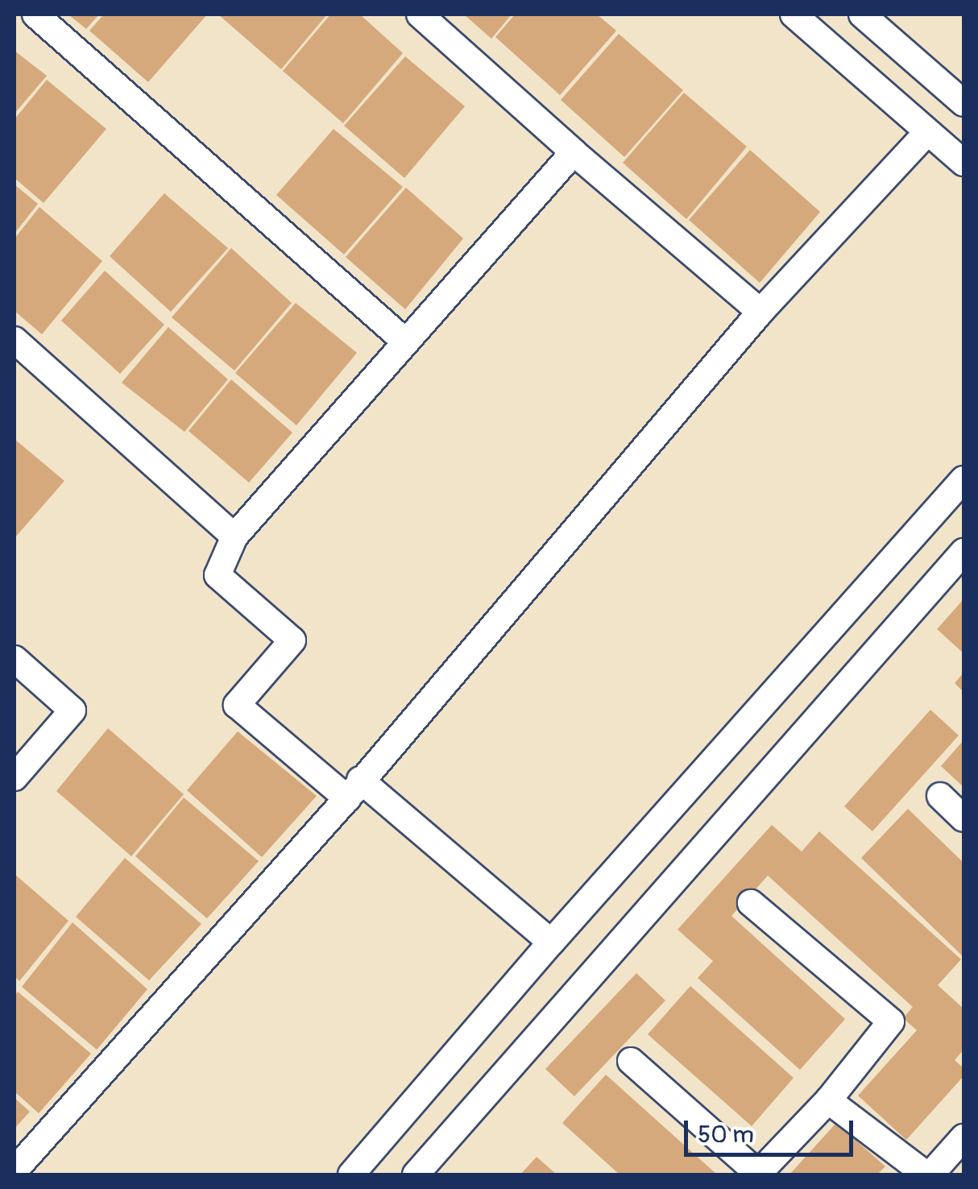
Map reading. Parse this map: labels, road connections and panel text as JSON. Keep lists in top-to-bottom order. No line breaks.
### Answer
{"scale_bar":"50 m"}
